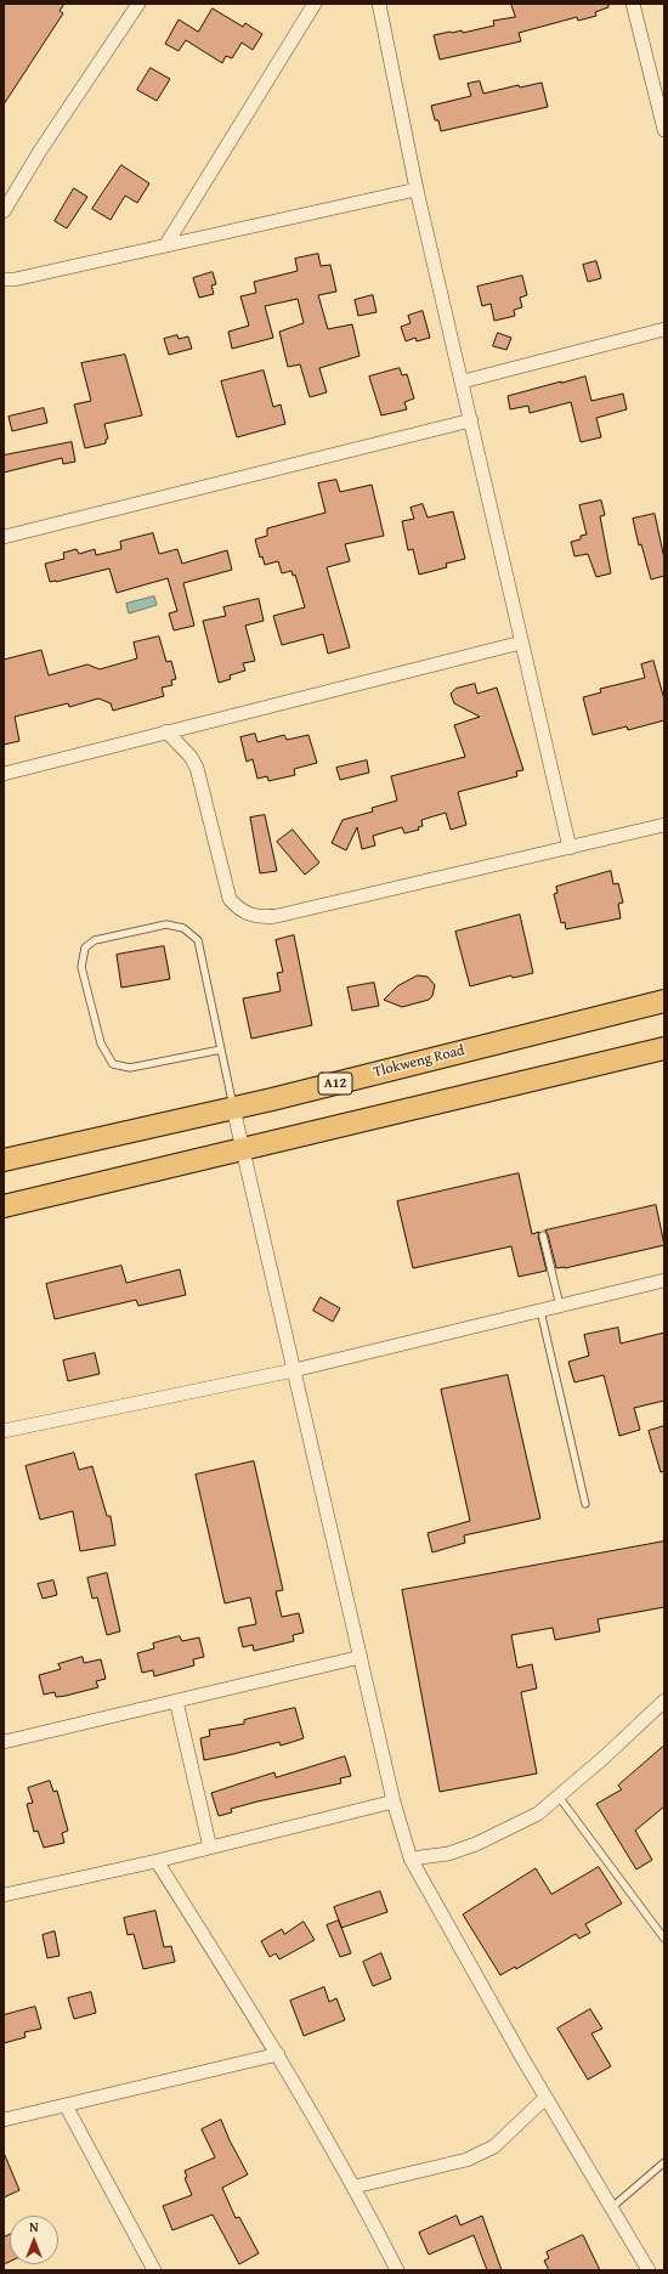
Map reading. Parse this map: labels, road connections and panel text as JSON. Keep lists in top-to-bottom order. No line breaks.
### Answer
{"streets":{"main road":["Tlokweng Road","A12"]},"north":"top"}
